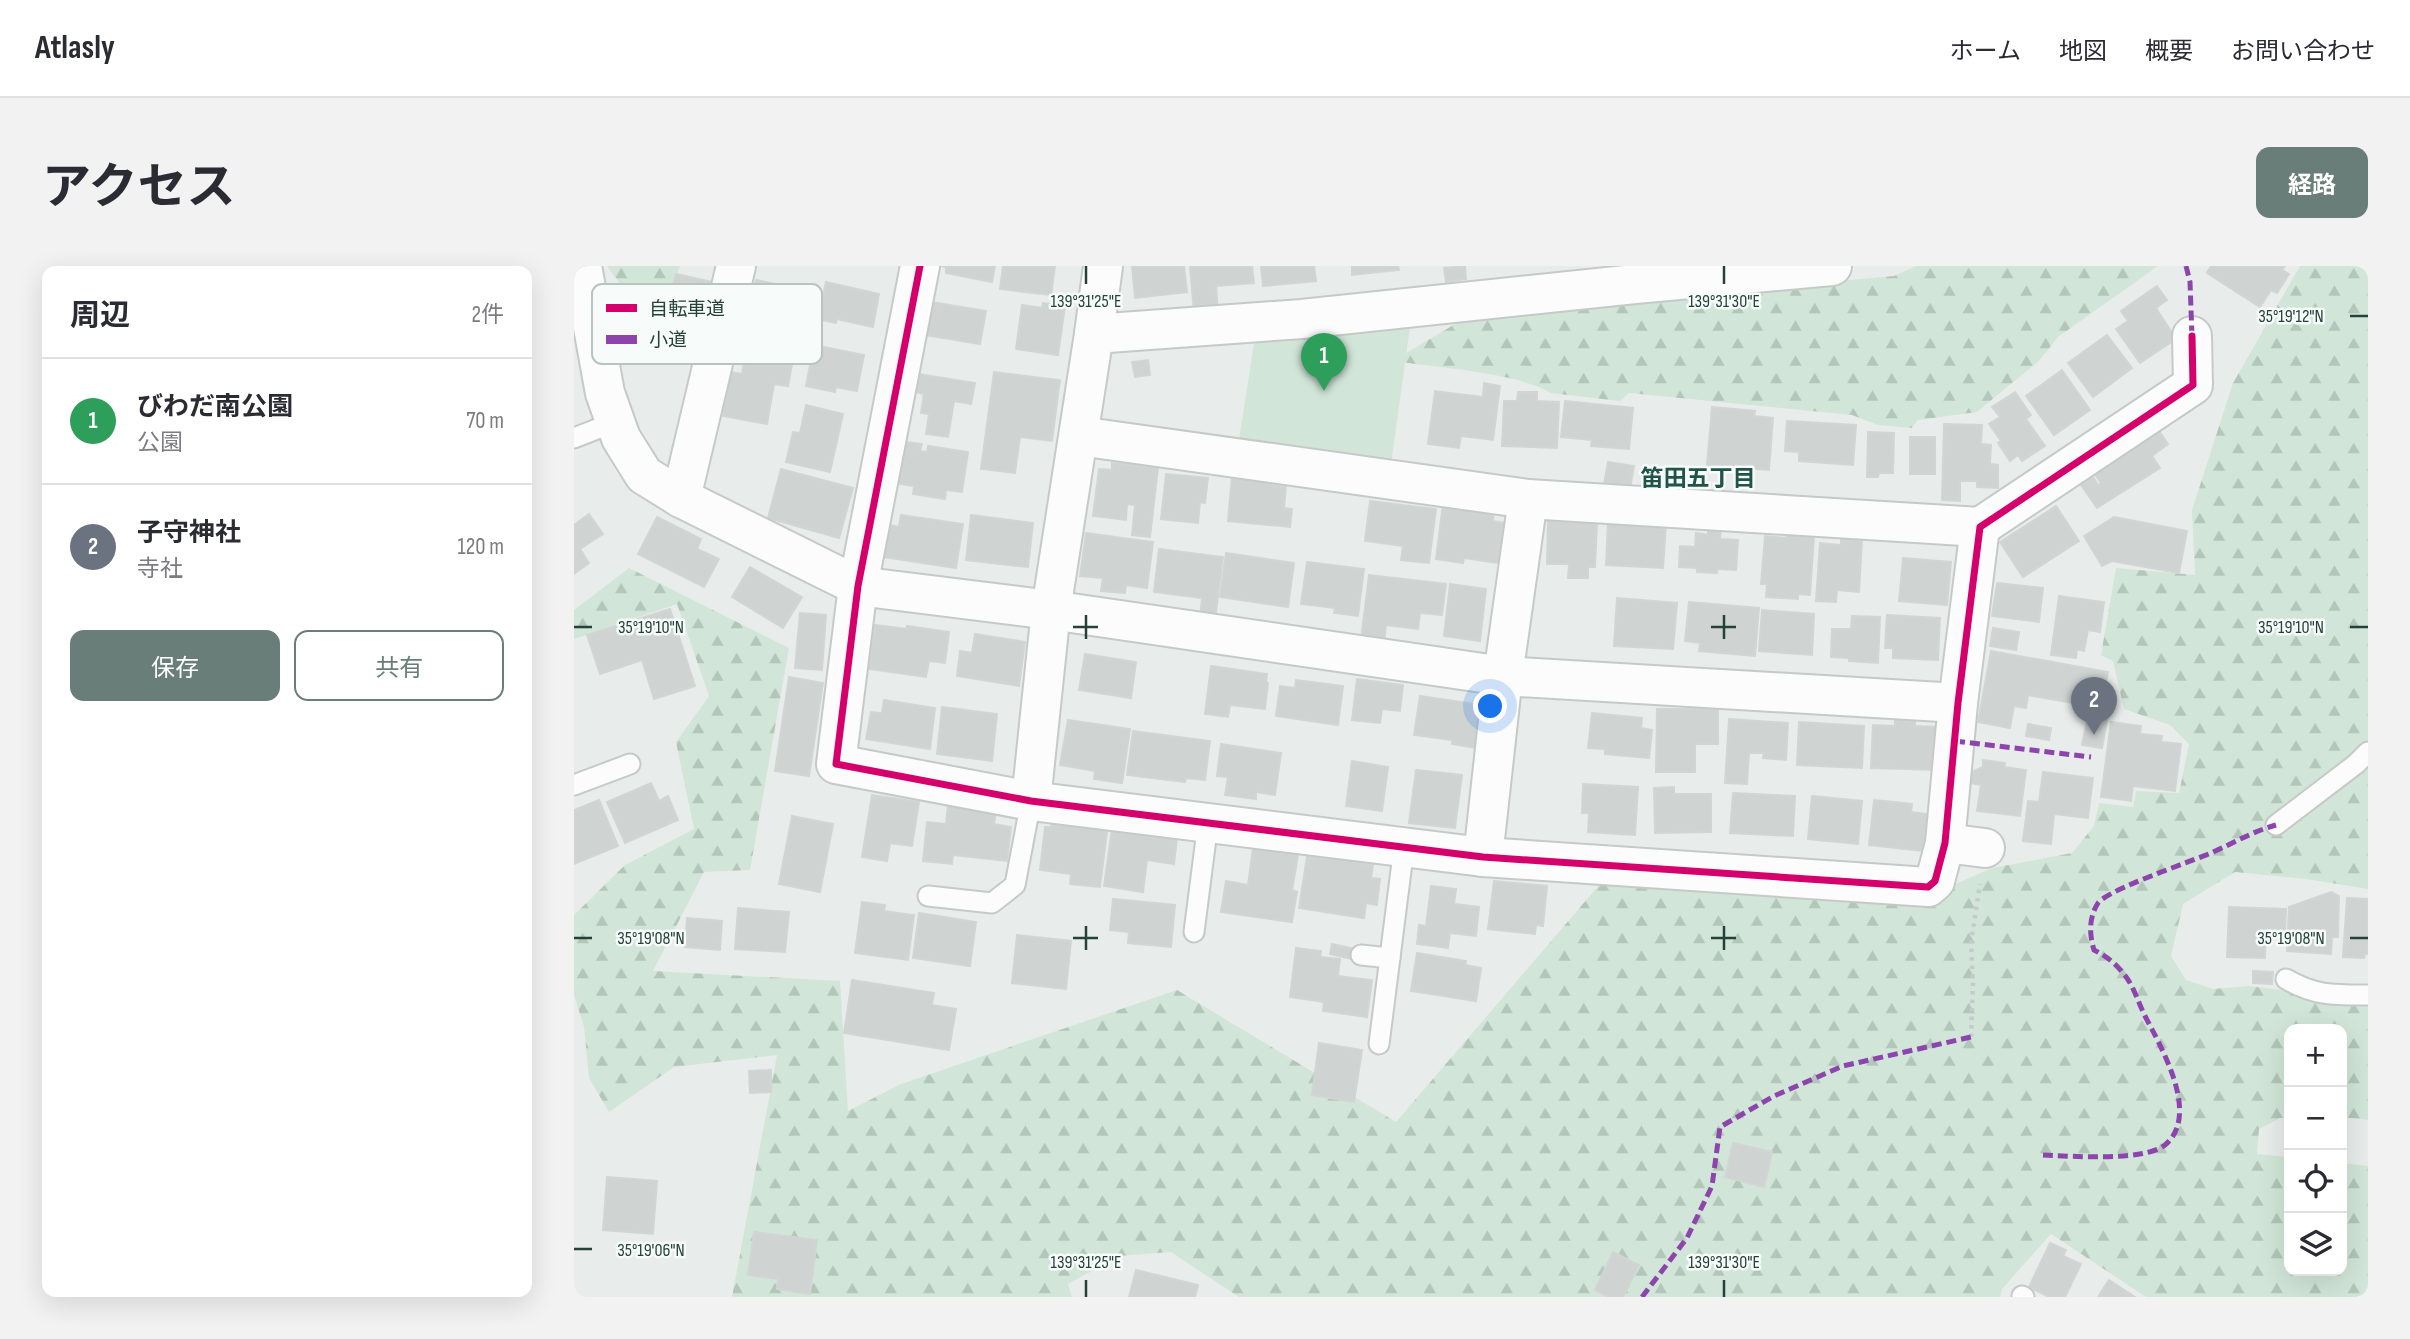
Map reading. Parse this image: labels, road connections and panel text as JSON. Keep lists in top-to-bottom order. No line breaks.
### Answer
{"districts":["笛田五丁目"],"legend":["自転車道","小道"],"page":{"header":"Atlasly","nav":["ホーム","地図","概要","お問い合わせ"],"title":"アクセス","buttons":["経路",["保存","共有"]],"heading":["周辺","2件"],"pins":["1","2"],"list":[{"mark":"1","name":"びわだ南公園","note":"公園","value":"70 m"},{"mark":"2","name":"子守神社","note":"寺社","value":"120 m"}],"map_buttons":["+","−"]},"coordinates":["139°31'25\"E","139°31'30\"E","35°19'12\"N","35°19'10\"N","35°19'08\"N","35°19'06\"N"]}
